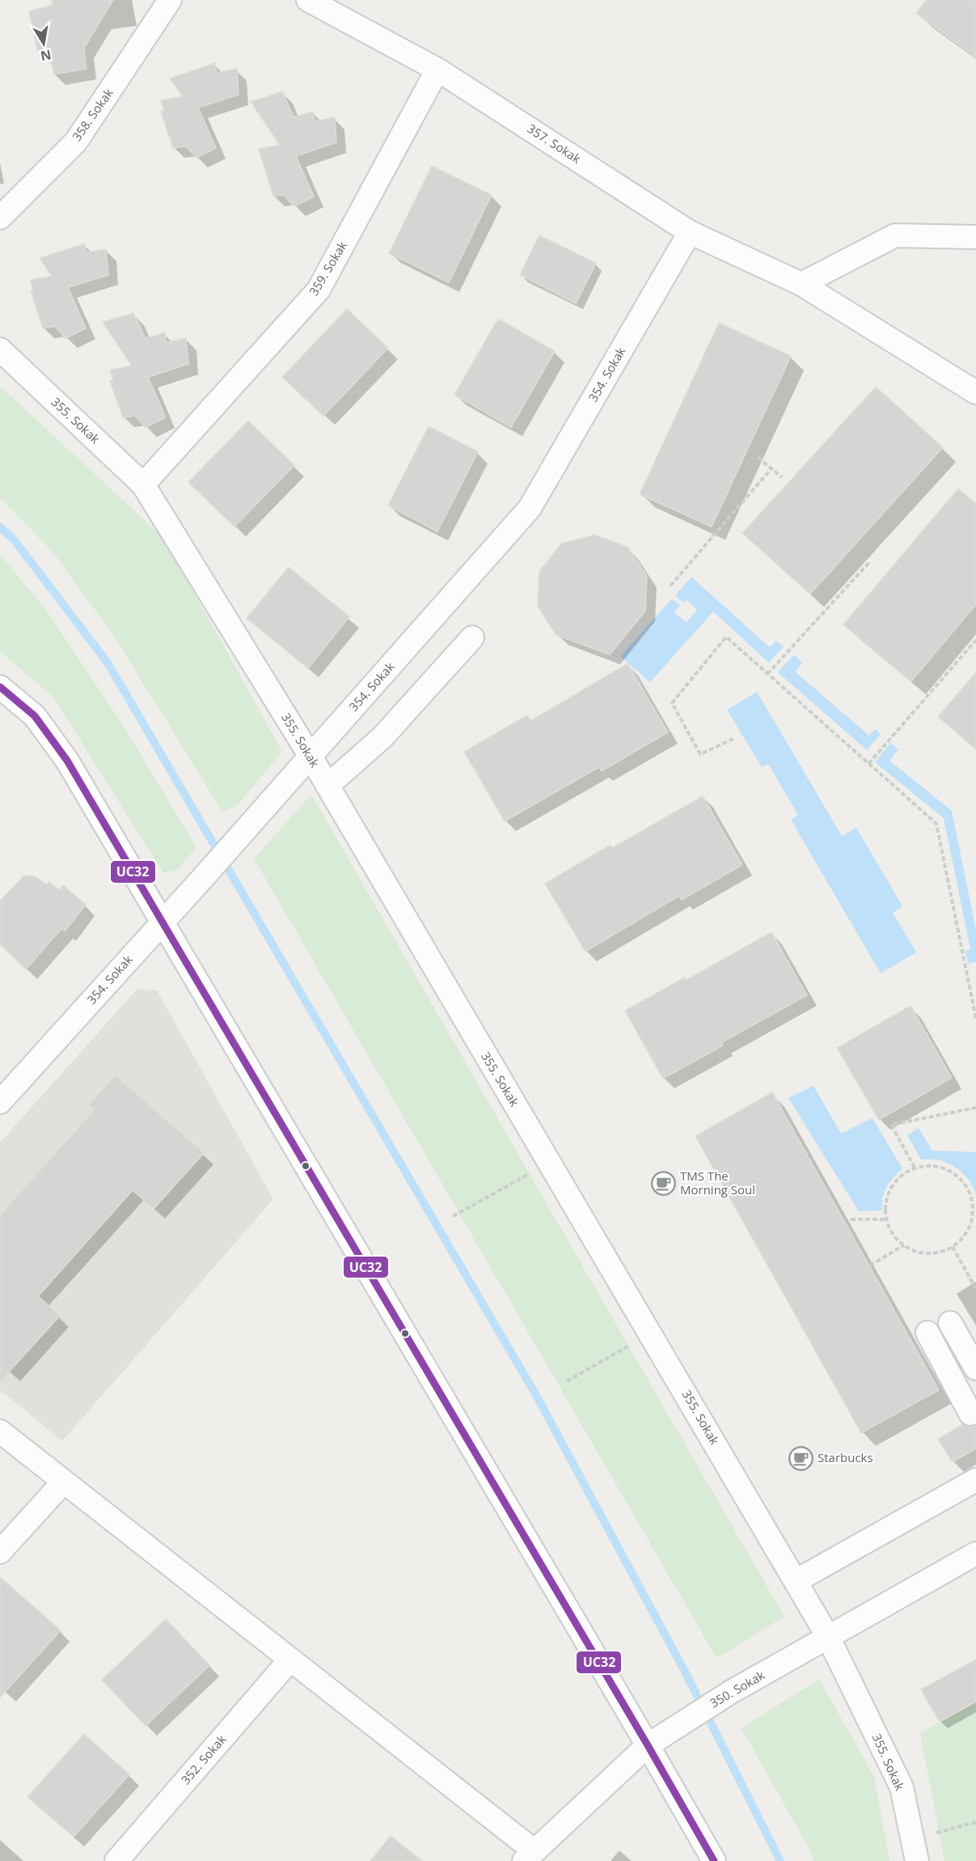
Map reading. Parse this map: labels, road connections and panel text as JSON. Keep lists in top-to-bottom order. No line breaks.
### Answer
{"streets":{"street":["358. Sokak","357. Sokak","359. Sokak","354. Sokak","355. Sokak","350. Sokak","352. Sokak"]},"crossings":[["357. Sokak","359. Sokak"],["357. Sokak","354. Sokak"],["359. Sokak","355. Sokak"],["354. Sokak","355. Sokak"],["355. Sokak","350. Sokak"]],"places":{"cafe":["TMS The Morning Soul","Starbucks"]},"lines":["transit line UC32"],"north":"bottom"}
